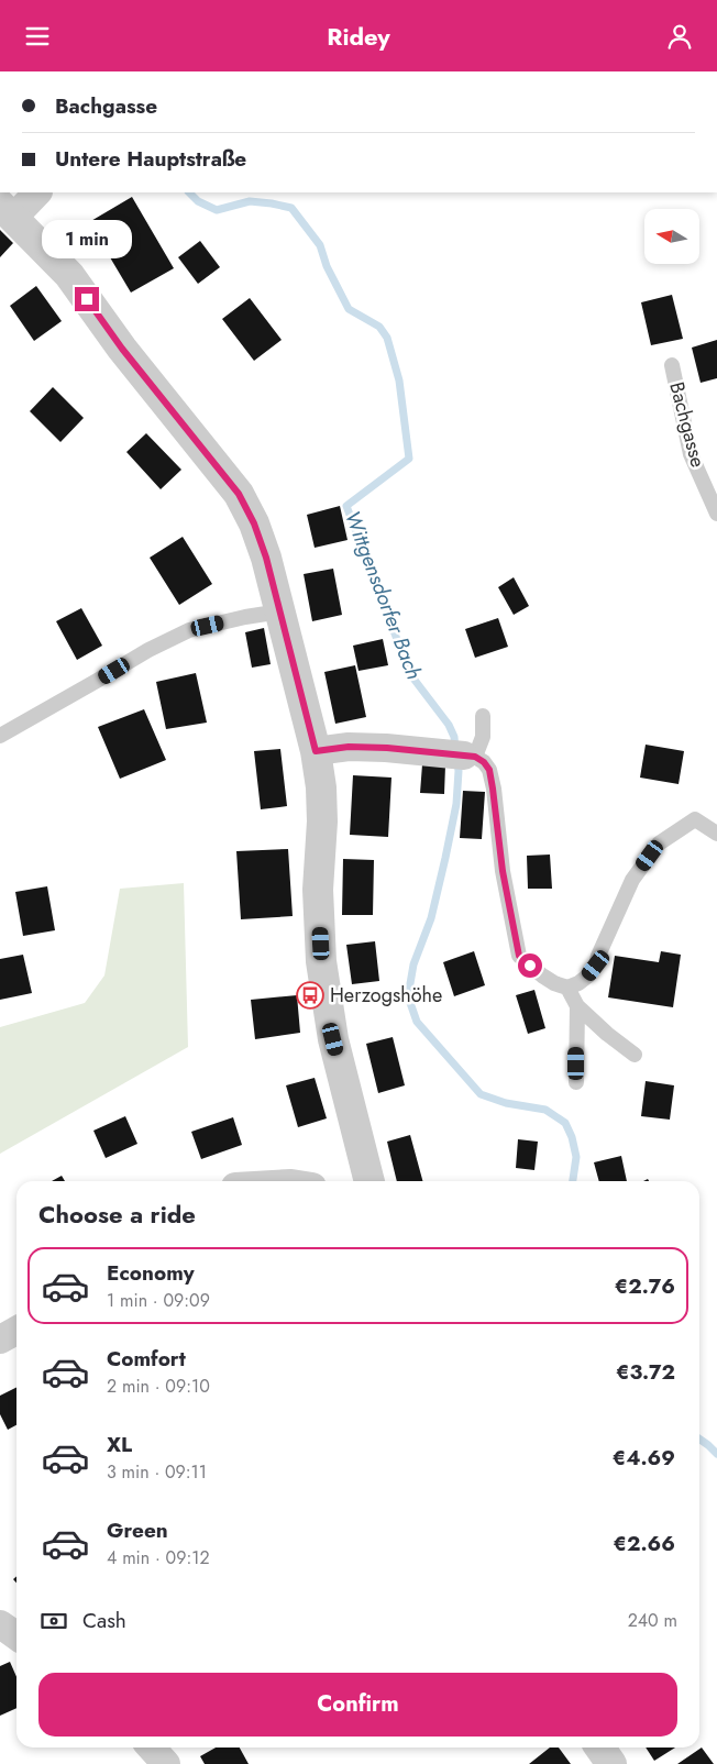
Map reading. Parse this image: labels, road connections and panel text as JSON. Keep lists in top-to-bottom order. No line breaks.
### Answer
{"streets":{"lane":["Bachgasse"]},"water":["Wittgensdorfer Bach"],"places":{"bus stop":["Herzogshöhe"]},"north":"left","page":{"header":"Ridey","banner":["Bachgasse","Untere Hauptstraße"],"bubble":"1 min","heading":"Choose a ride","list":[{"name":"Economy","note":"1 min · 09:09","value":"€2.76"},{"name":"Comfort","note":"2 min · 09:10","value":"€3.72"},{"name":"XL","note":"3 min · 09:11","value":"€4.69"},{"name":"Green","note":"4 min · 09:12","value":"€2.66"}],"pay":["Cash","240 m"],"buttons":"Confirm"}}
